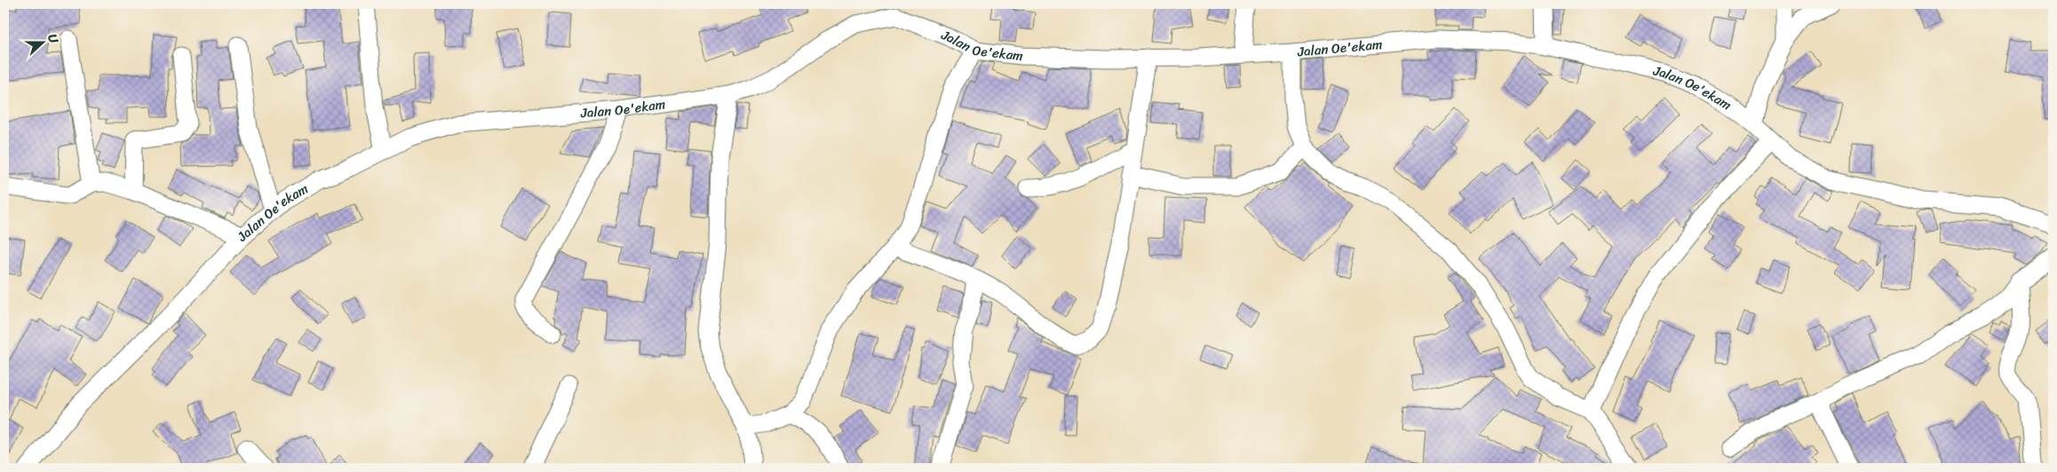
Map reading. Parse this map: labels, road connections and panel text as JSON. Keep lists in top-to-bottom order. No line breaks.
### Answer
{"streets":{"street":["Jalan Oe'ekam"]},"north":"right"}
